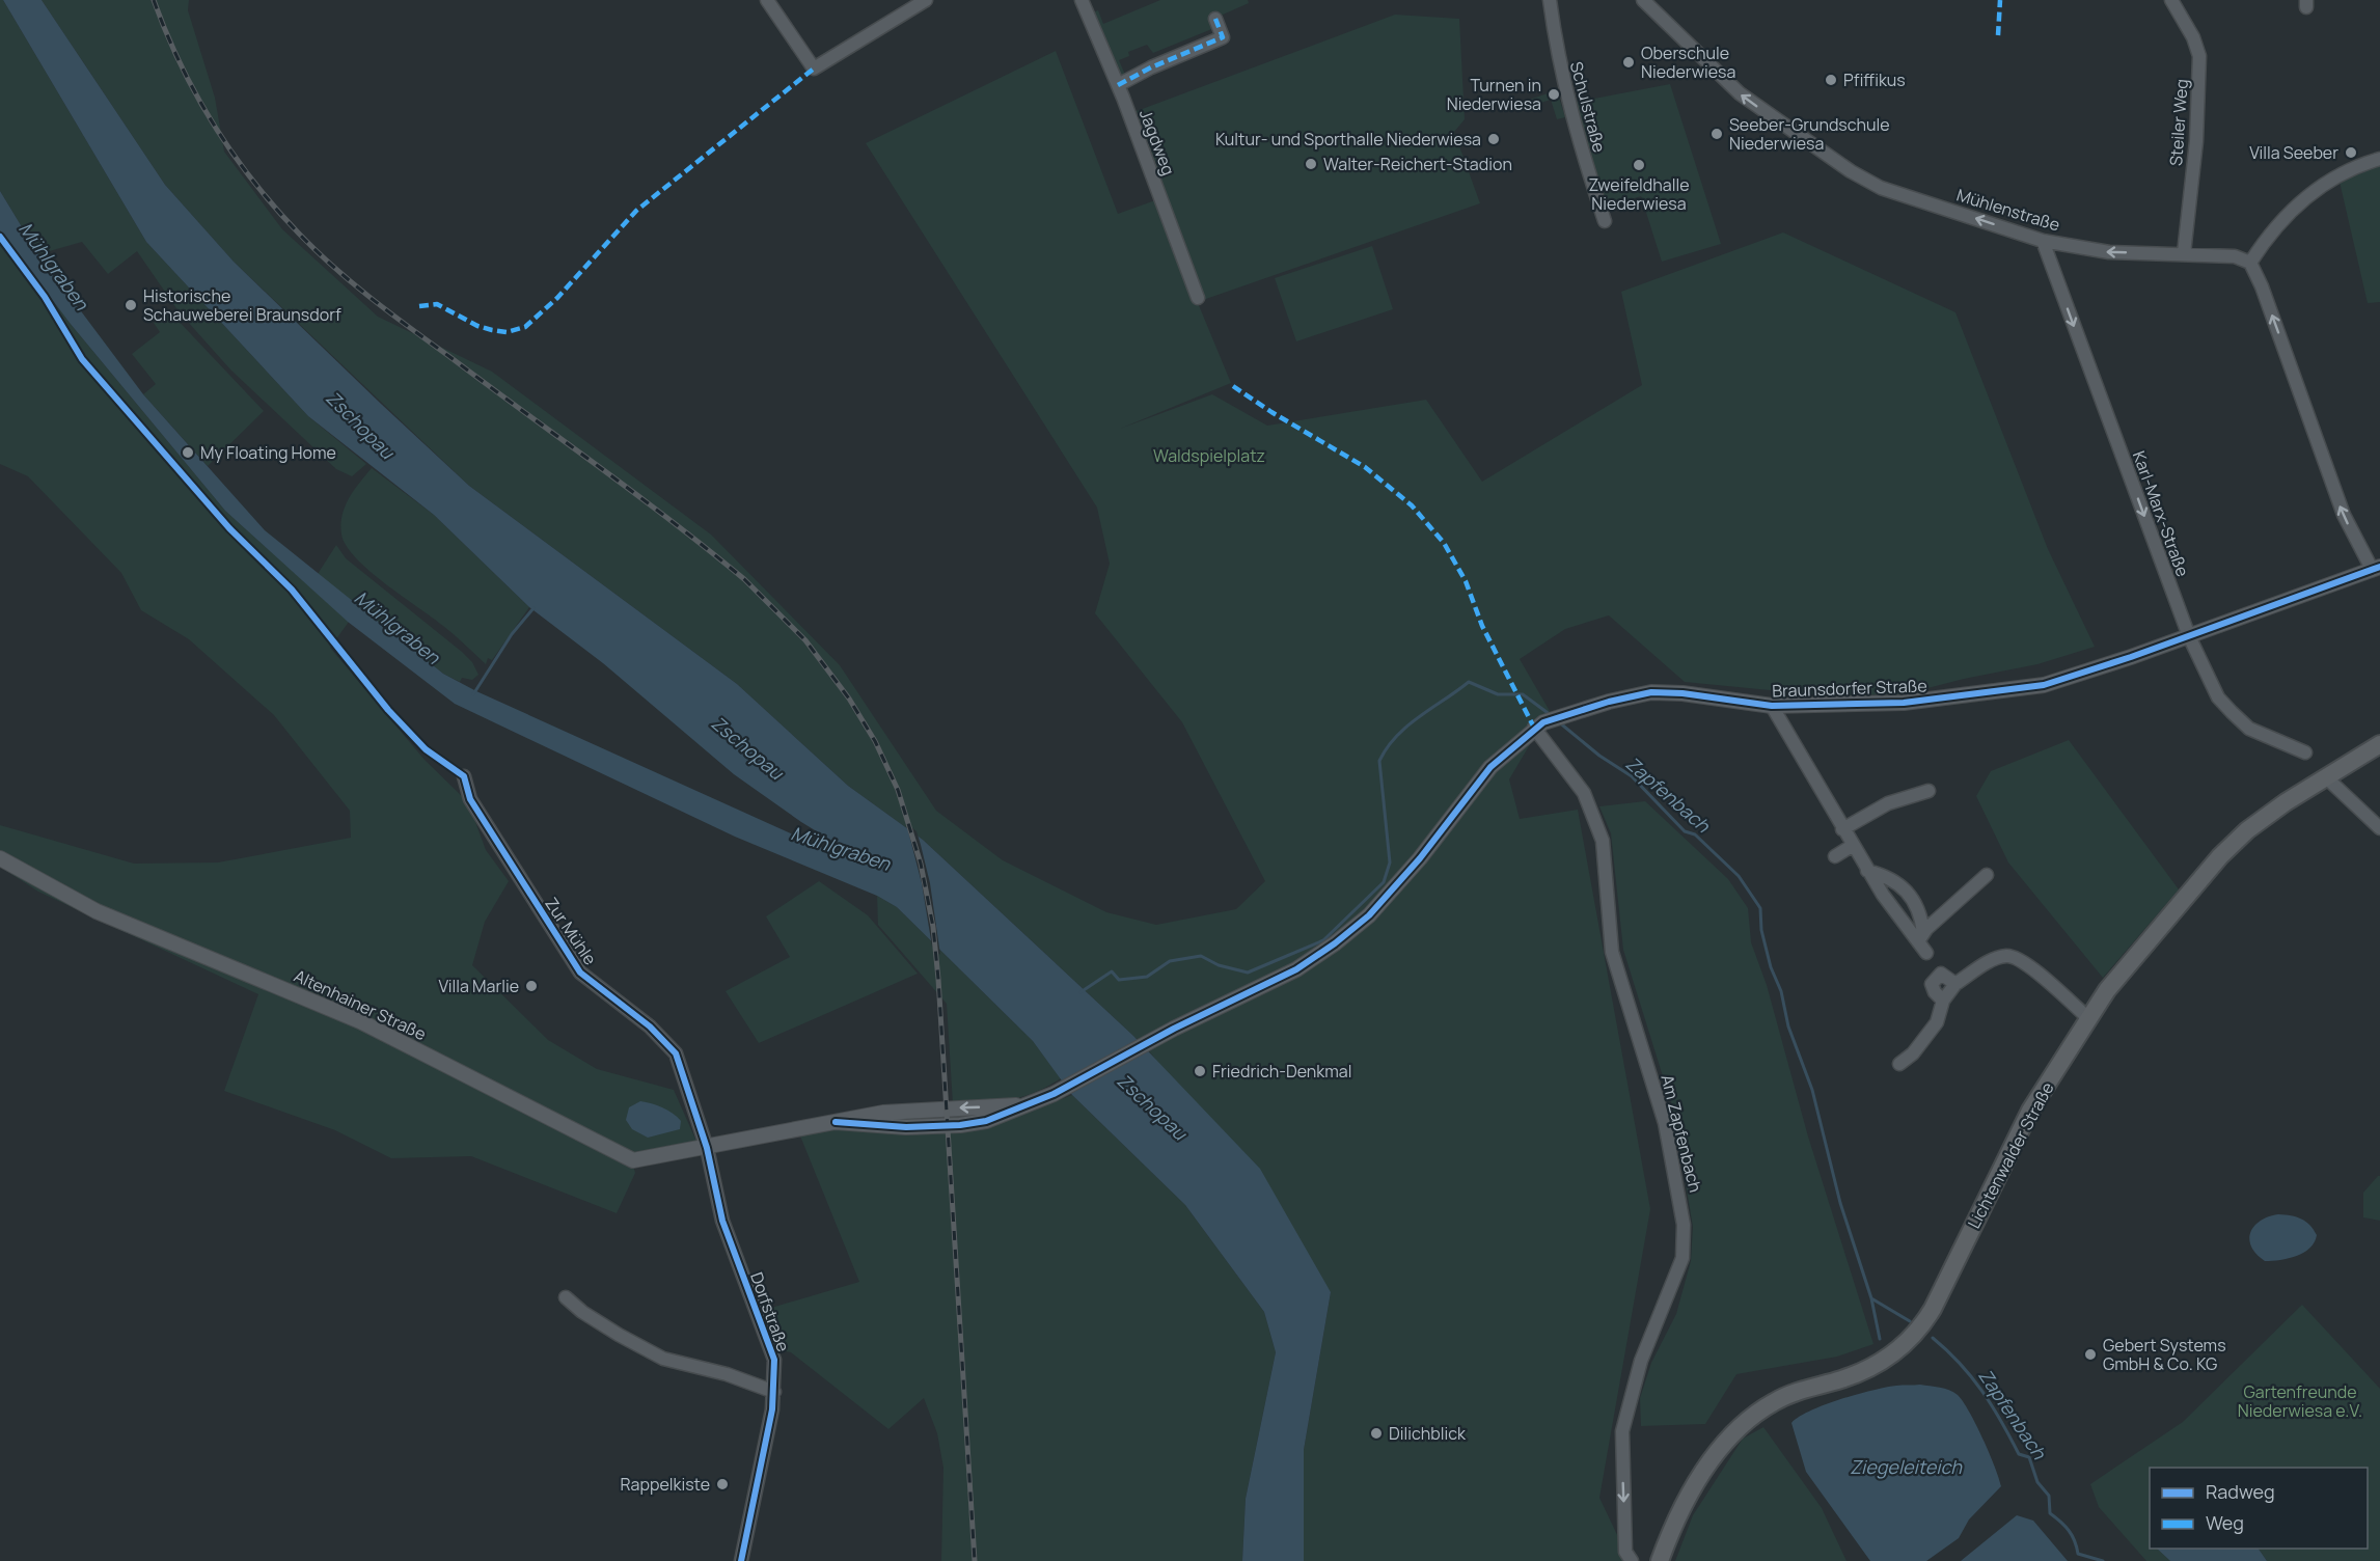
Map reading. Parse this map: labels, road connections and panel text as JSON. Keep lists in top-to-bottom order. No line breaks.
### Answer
{"streets":{"main road":["Lichtenwalder Straße"],"street":["Schulstraße","Steiler Weg","Jagdweg","Mühlenstraße","Karl-Marx-Straße","Braunsdorfer Straße","Zur Mühle","Altenhainer Straße","Am Zapfenbach","Dorfstraße"]},"crossings":[["Steiler Weg","Mühlenstraße"],["Mühlenstraße","Karl-Marx-Straße"],["Karl-Marx-Straße","Braunsdorfer Straße"],["Braunsdorfer Straße","Zur Mühle"],["Braunsdorfer Straße","Altenhainer Straße"],["Braunsdorfer Straße","Am Zapfenbach"],["Braunsdorfer Straße","Dorfstraße"],["Zur Mühle","Altenhainer Straße"],["Zur Mühle","Dorfstraße"],["Altenhainer Straße","Dorfstraße"]],"one_way":["Mühlenstraße","Karl-Marx-Straße","Am Zapfenbach"],"water":["Mühlgraben","Zschopau","Zapfenbach","Ziegeleiteich"],"parks":["Waldspielplatz","Gartenfreunde Niederwiesa e.V."],"places":["Oberschule Niederwiesa","Pfiffikus","Turnen in Niederwiesa","Seeber-Grundschule Niederwiesa","Kultur- und Sporthalle Niederwiesa","Villa Seeber","Walter-Reichert-Stadion","Zweifeldhalle Niederwiesa","Historische Schauweberei Braunsdorf","My Floating Home","Villa Marlie","Friedrich-Denkmal","Gebert Systems GmbH & Co. KG","Dilichblick","Rappelkiste"],"legend":["Radweg","Weg"]}
